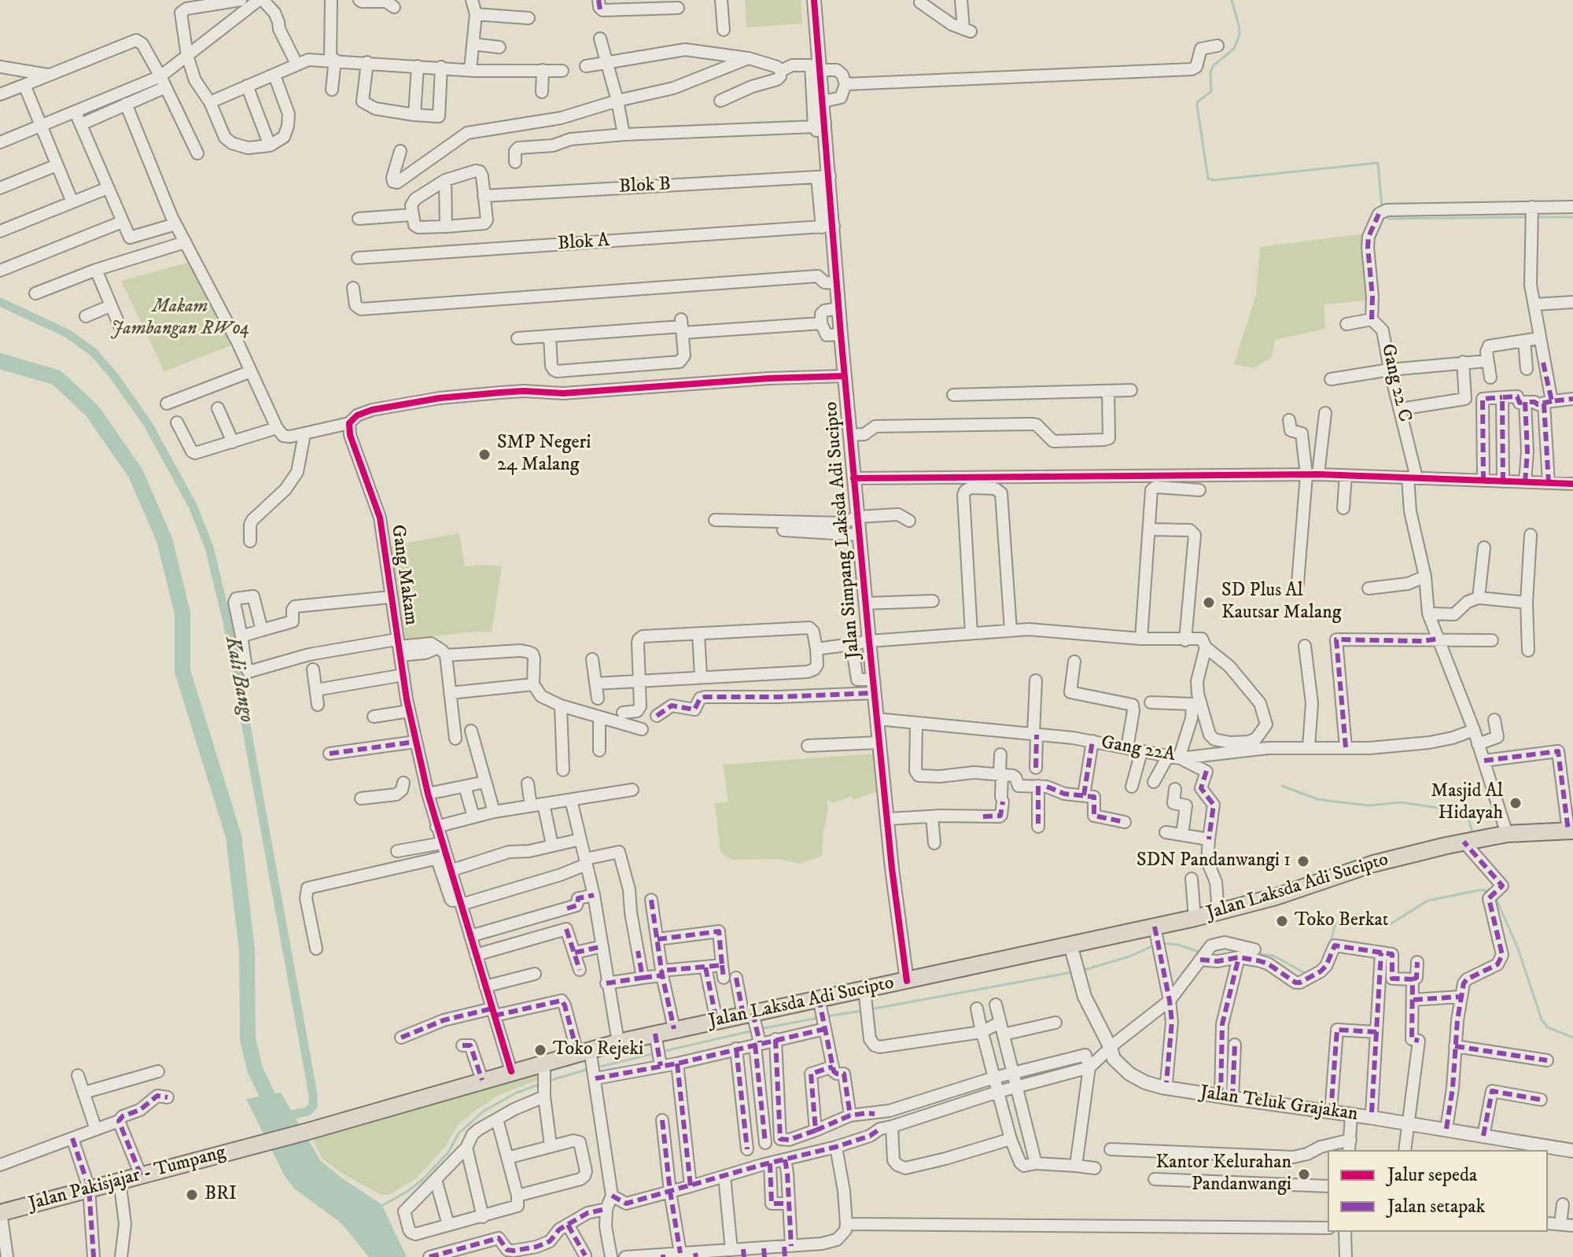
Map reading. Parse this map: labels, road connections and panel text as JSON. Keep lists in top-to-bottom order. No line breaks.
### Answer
{"streets":{"main road":["Jalan Laksda Adi Sucipto","Jalan Pakisjajar - Tumpang"],"street":["Blok B","Blok A","Gang 22 C","Jalan Simpang Laksda Adi Sucipto","Gang Makam","Gang 22A","Jalan Teluk Grajakan"]},"crossings":[["Blok B","Jalan Simpang Laksda Adi Sucipto"],["Blok A","Jalan Simpang Laksda Adi Sucipto"],["Gang 22 C","Gang 22A"],["Gang 22 C","Jalan Laksda Adi Sucipto"],["Jalan Simpang Laksda Adi Sucipto","Gang 22A"],["Jalan Simpang Laksda Adi Sucipto","Jalan Laksda Adi Sucipto"],["Gang Makam","Jalan Laksda Adi Sucipto"],["Jalan Laksda Adi Sucipto","Jalan Teluk Grajakan"],["Jalan Laksda Adi Sucipto","Jalan Pakisjajar - Tumpang"]],"water":["Kali Bango"],"parks":["Makam Jambangan RW04"],"places":["SMP Negeri 24 Malang","SD Plus Al Kautsar Malang","Masjid Al Hidayah","SDN Pandanwangi 1","Toko Berkat","Toko Rejeki","Kantor Kelurahan Pandanwangi","BRI"],"legend":["Jalur sepeda","Jalan setapak"]}
